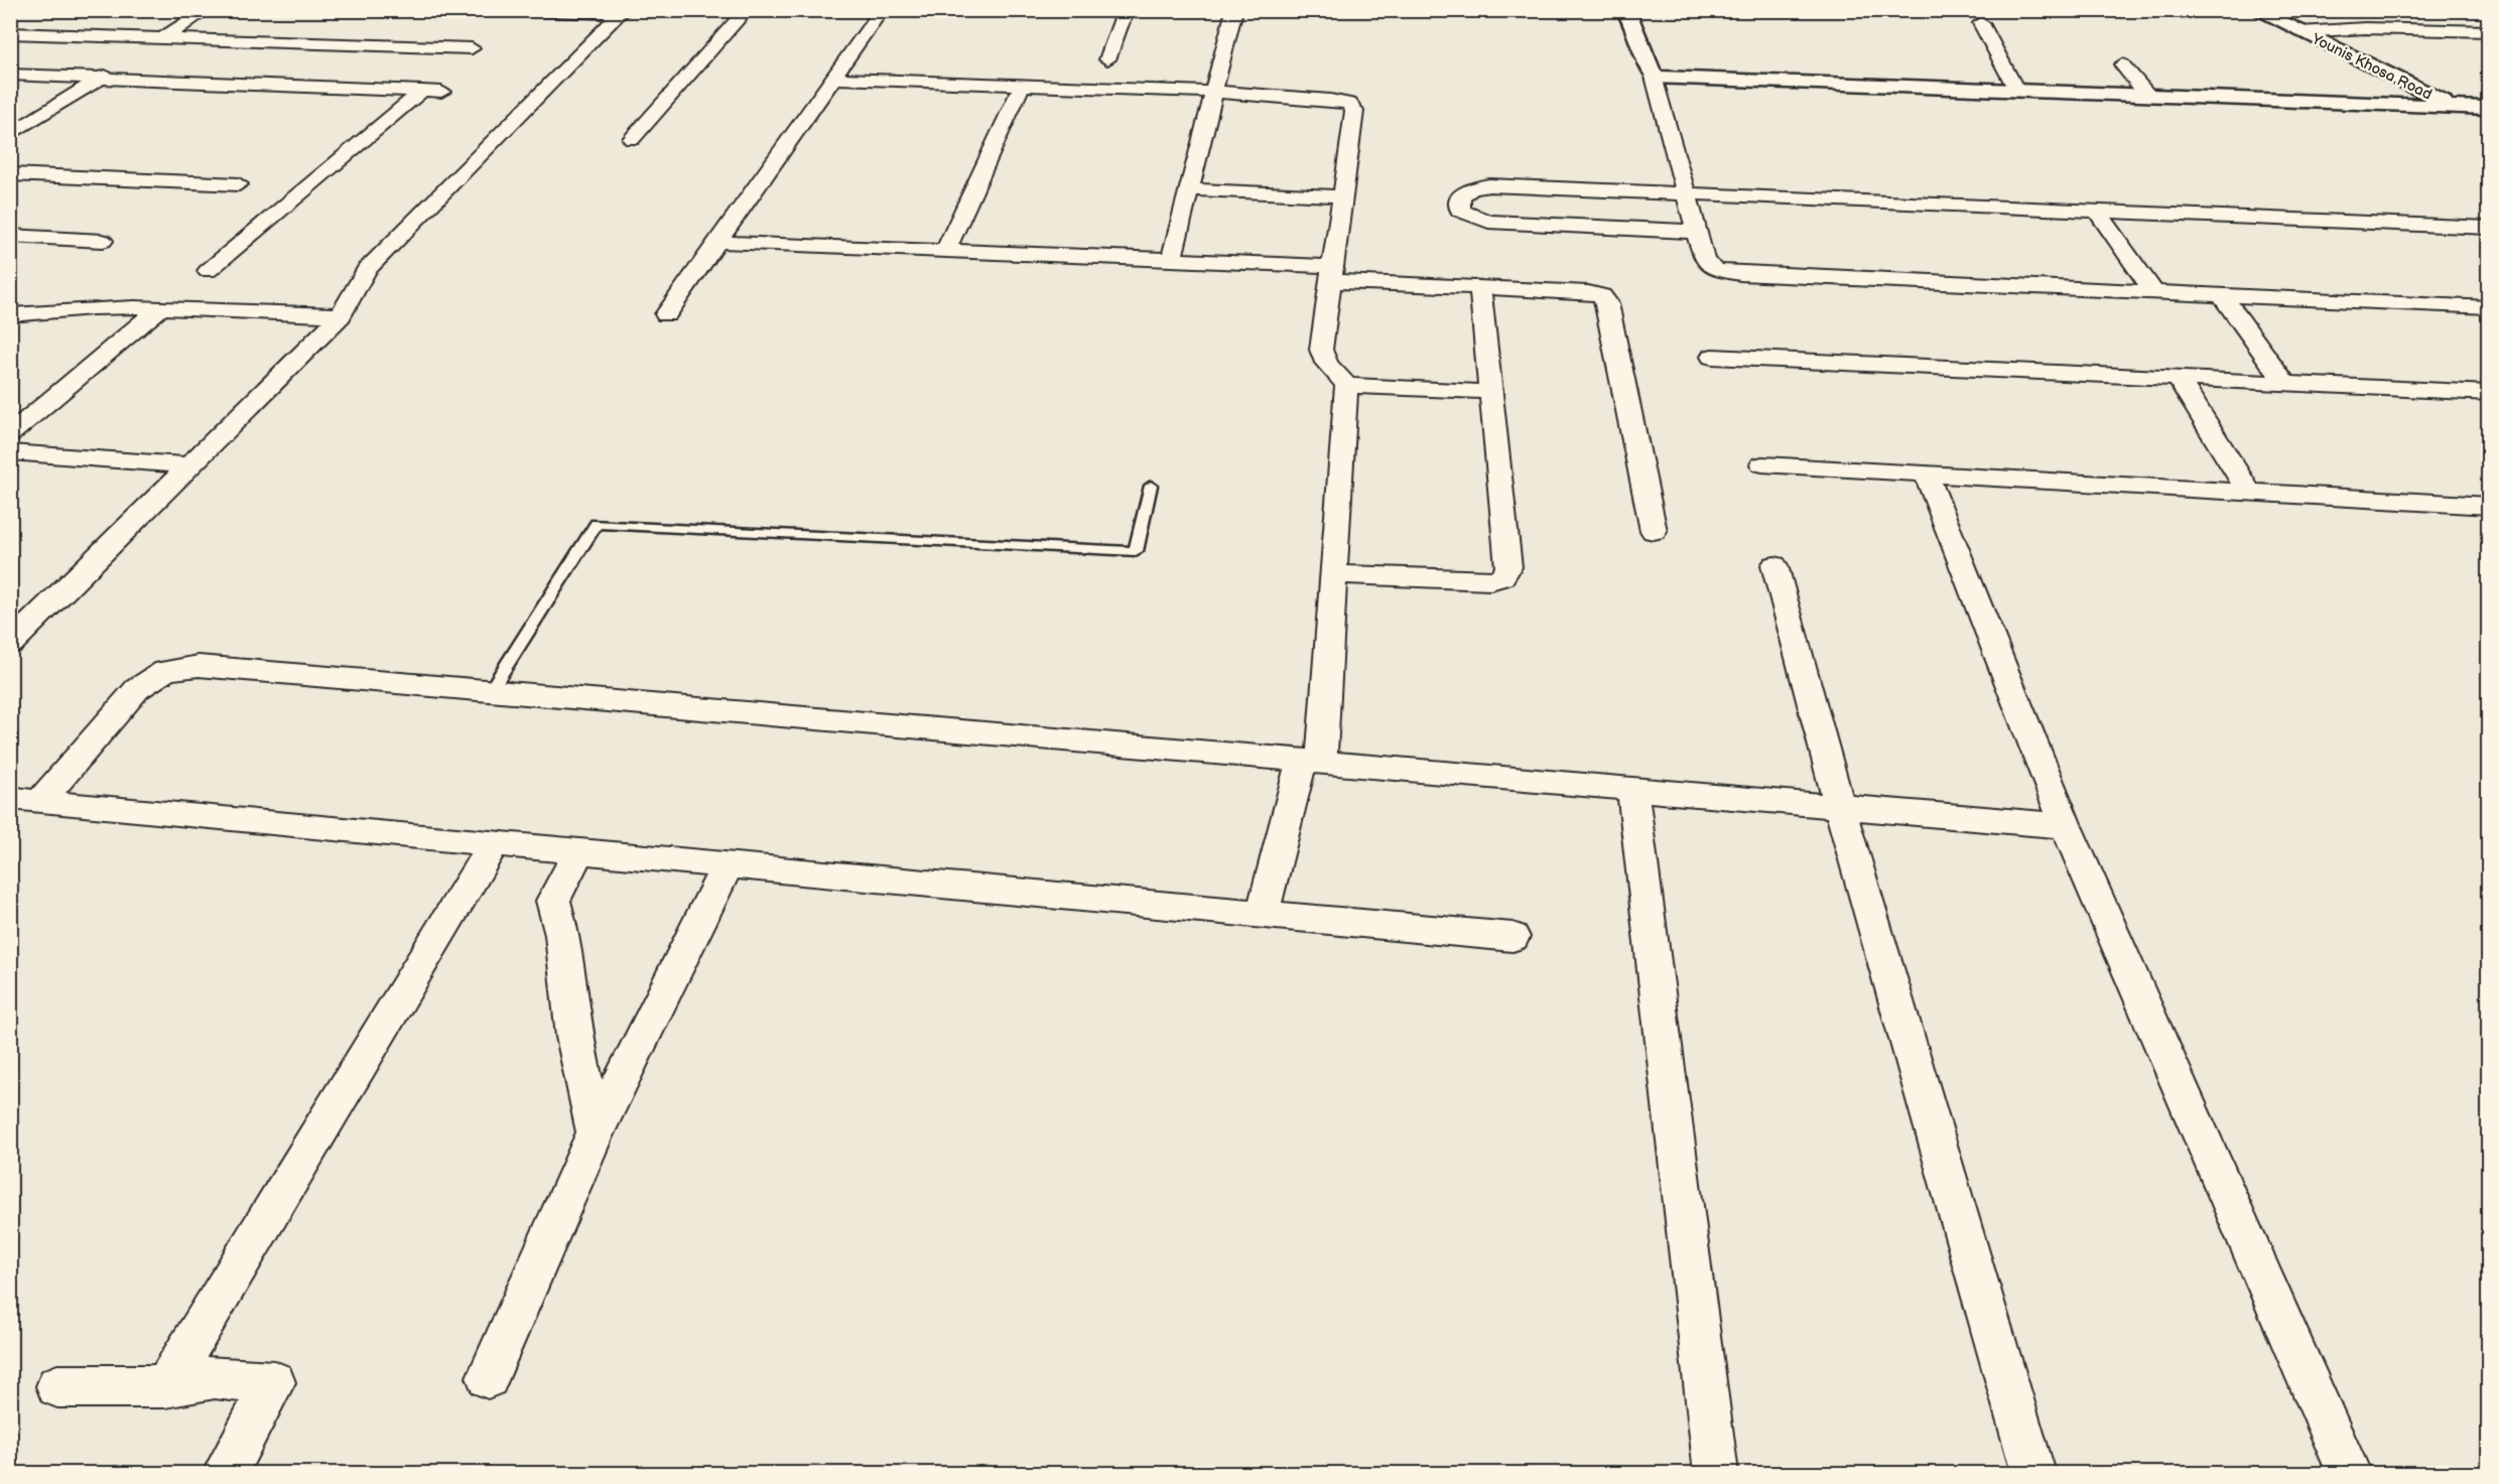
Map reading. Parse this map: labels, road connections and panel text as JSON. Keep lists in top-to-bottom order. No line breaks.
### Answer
{"streets":{"street":["Younis Khosa Road"]}}
